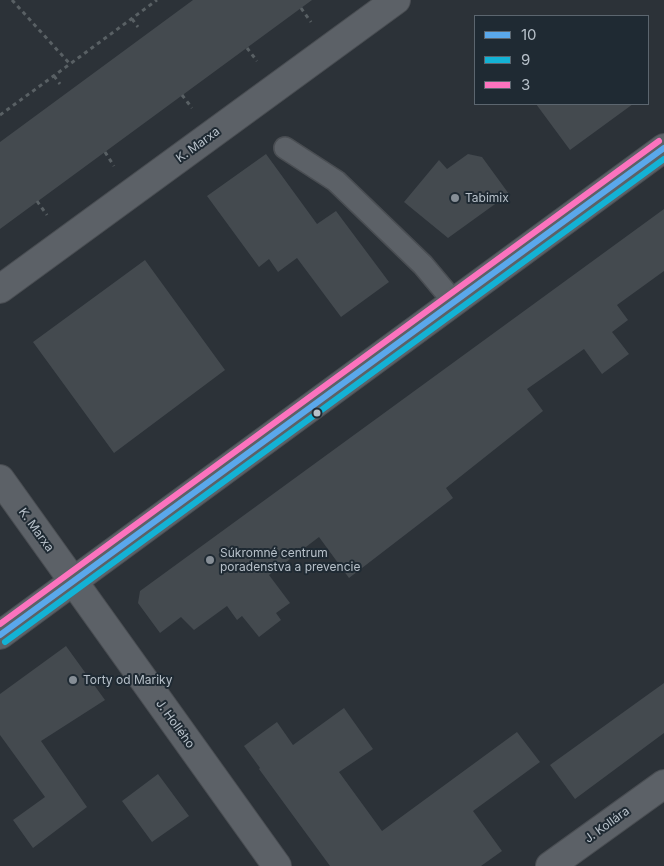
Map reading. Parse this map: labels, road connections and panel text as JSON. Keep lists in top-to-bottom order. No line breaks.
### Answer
{"streets":{"street":["K. Marxa","J. Hollého","J. Kollára"]},"crossings":[["K. Marxa","J. Hollého"]],"places":["Tabimix","Súkromné centrum poradenstva a prevencie","Torty od Mariky"],"lines":["transit line 3","transit line 10","transit line 9"],"legend":["10","9","3"]}
